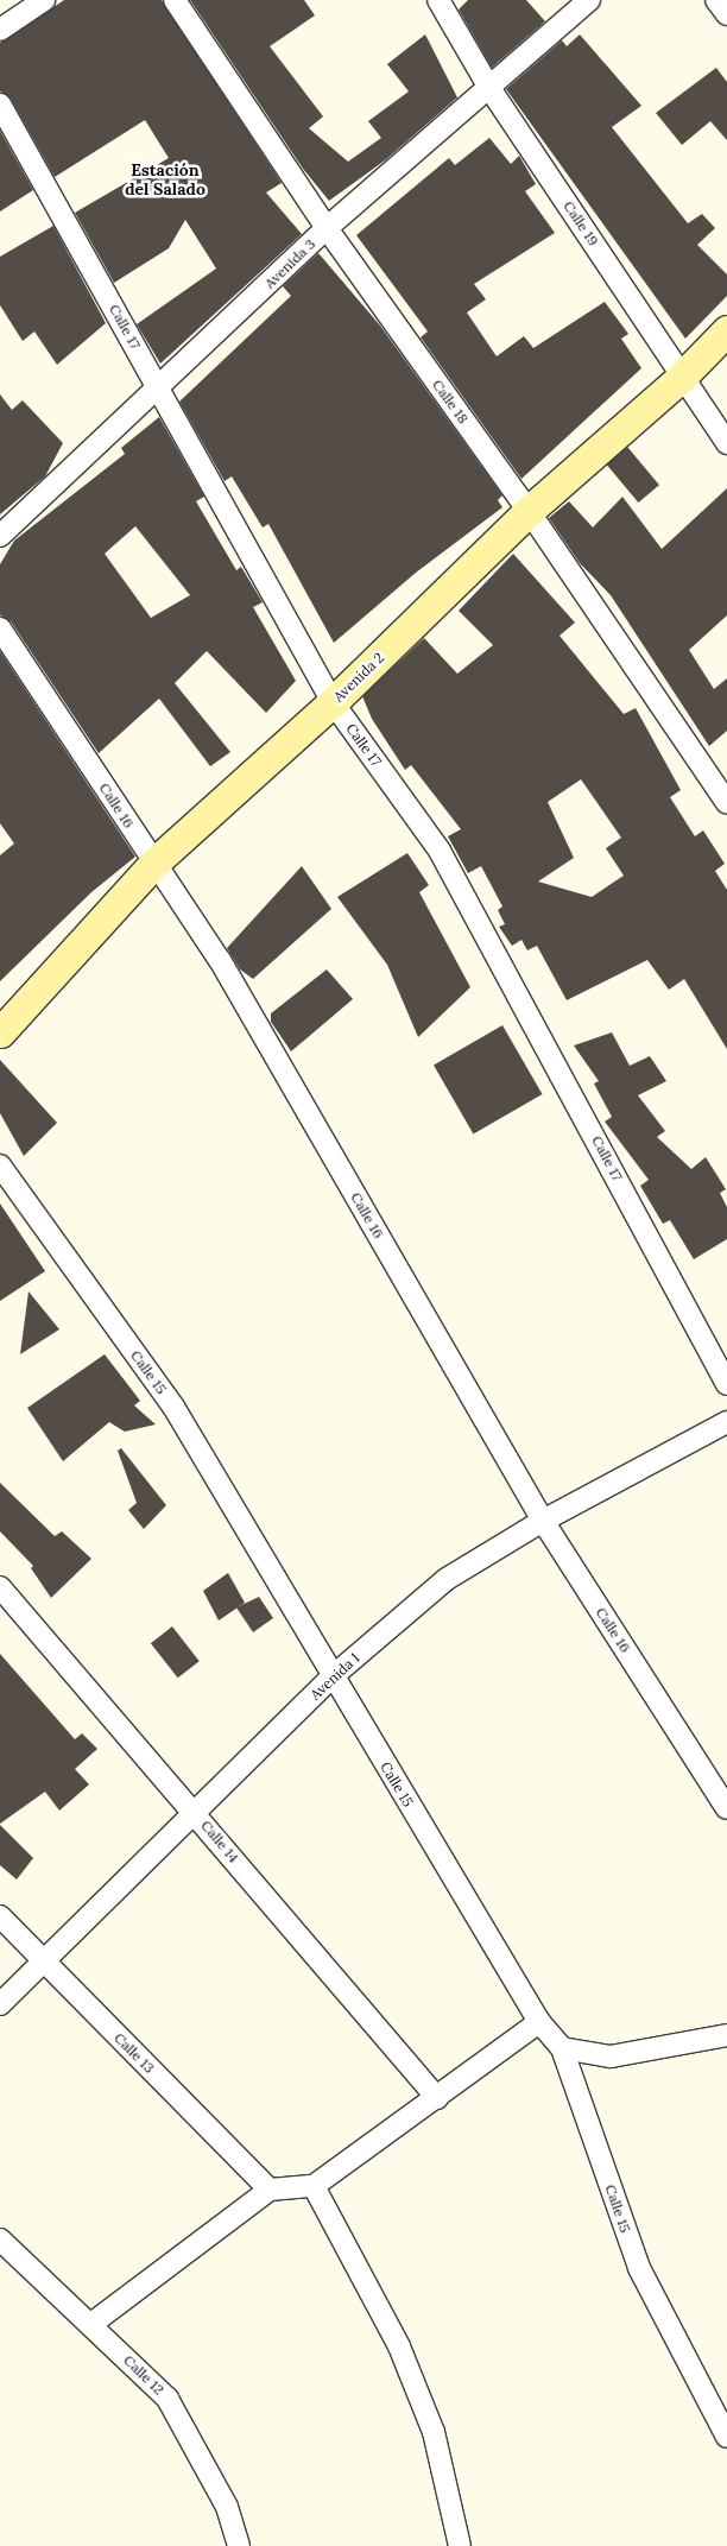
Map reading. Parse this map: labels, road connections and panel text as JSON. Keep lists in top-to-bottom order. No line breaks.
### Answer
{"streets":{"street":["Calle 19","Avenida 3","Calle 17","Calle 18","Avenida 2","Calle 16","Calle 15","Avenida 1","Calle 14","Calle 13","Calle 12"]},"crossings":[["Calle 19","Avenida 3"],["Calle 19","Avenida 2"],["Avenida 3","Calle 17"],["Avenida 3","Calle 18"],["Calle 17","Avenida 2"],["Calle 18","Avenida 2"],["Avenida 2","Calle 16"],["Calle 16","Avenida 1"],["Calle 15","Avenida 1"],["Avenida 1","Calle 14"],["Avenida 1","Calle 13"]],"districts":["Estación del Salado"]}
